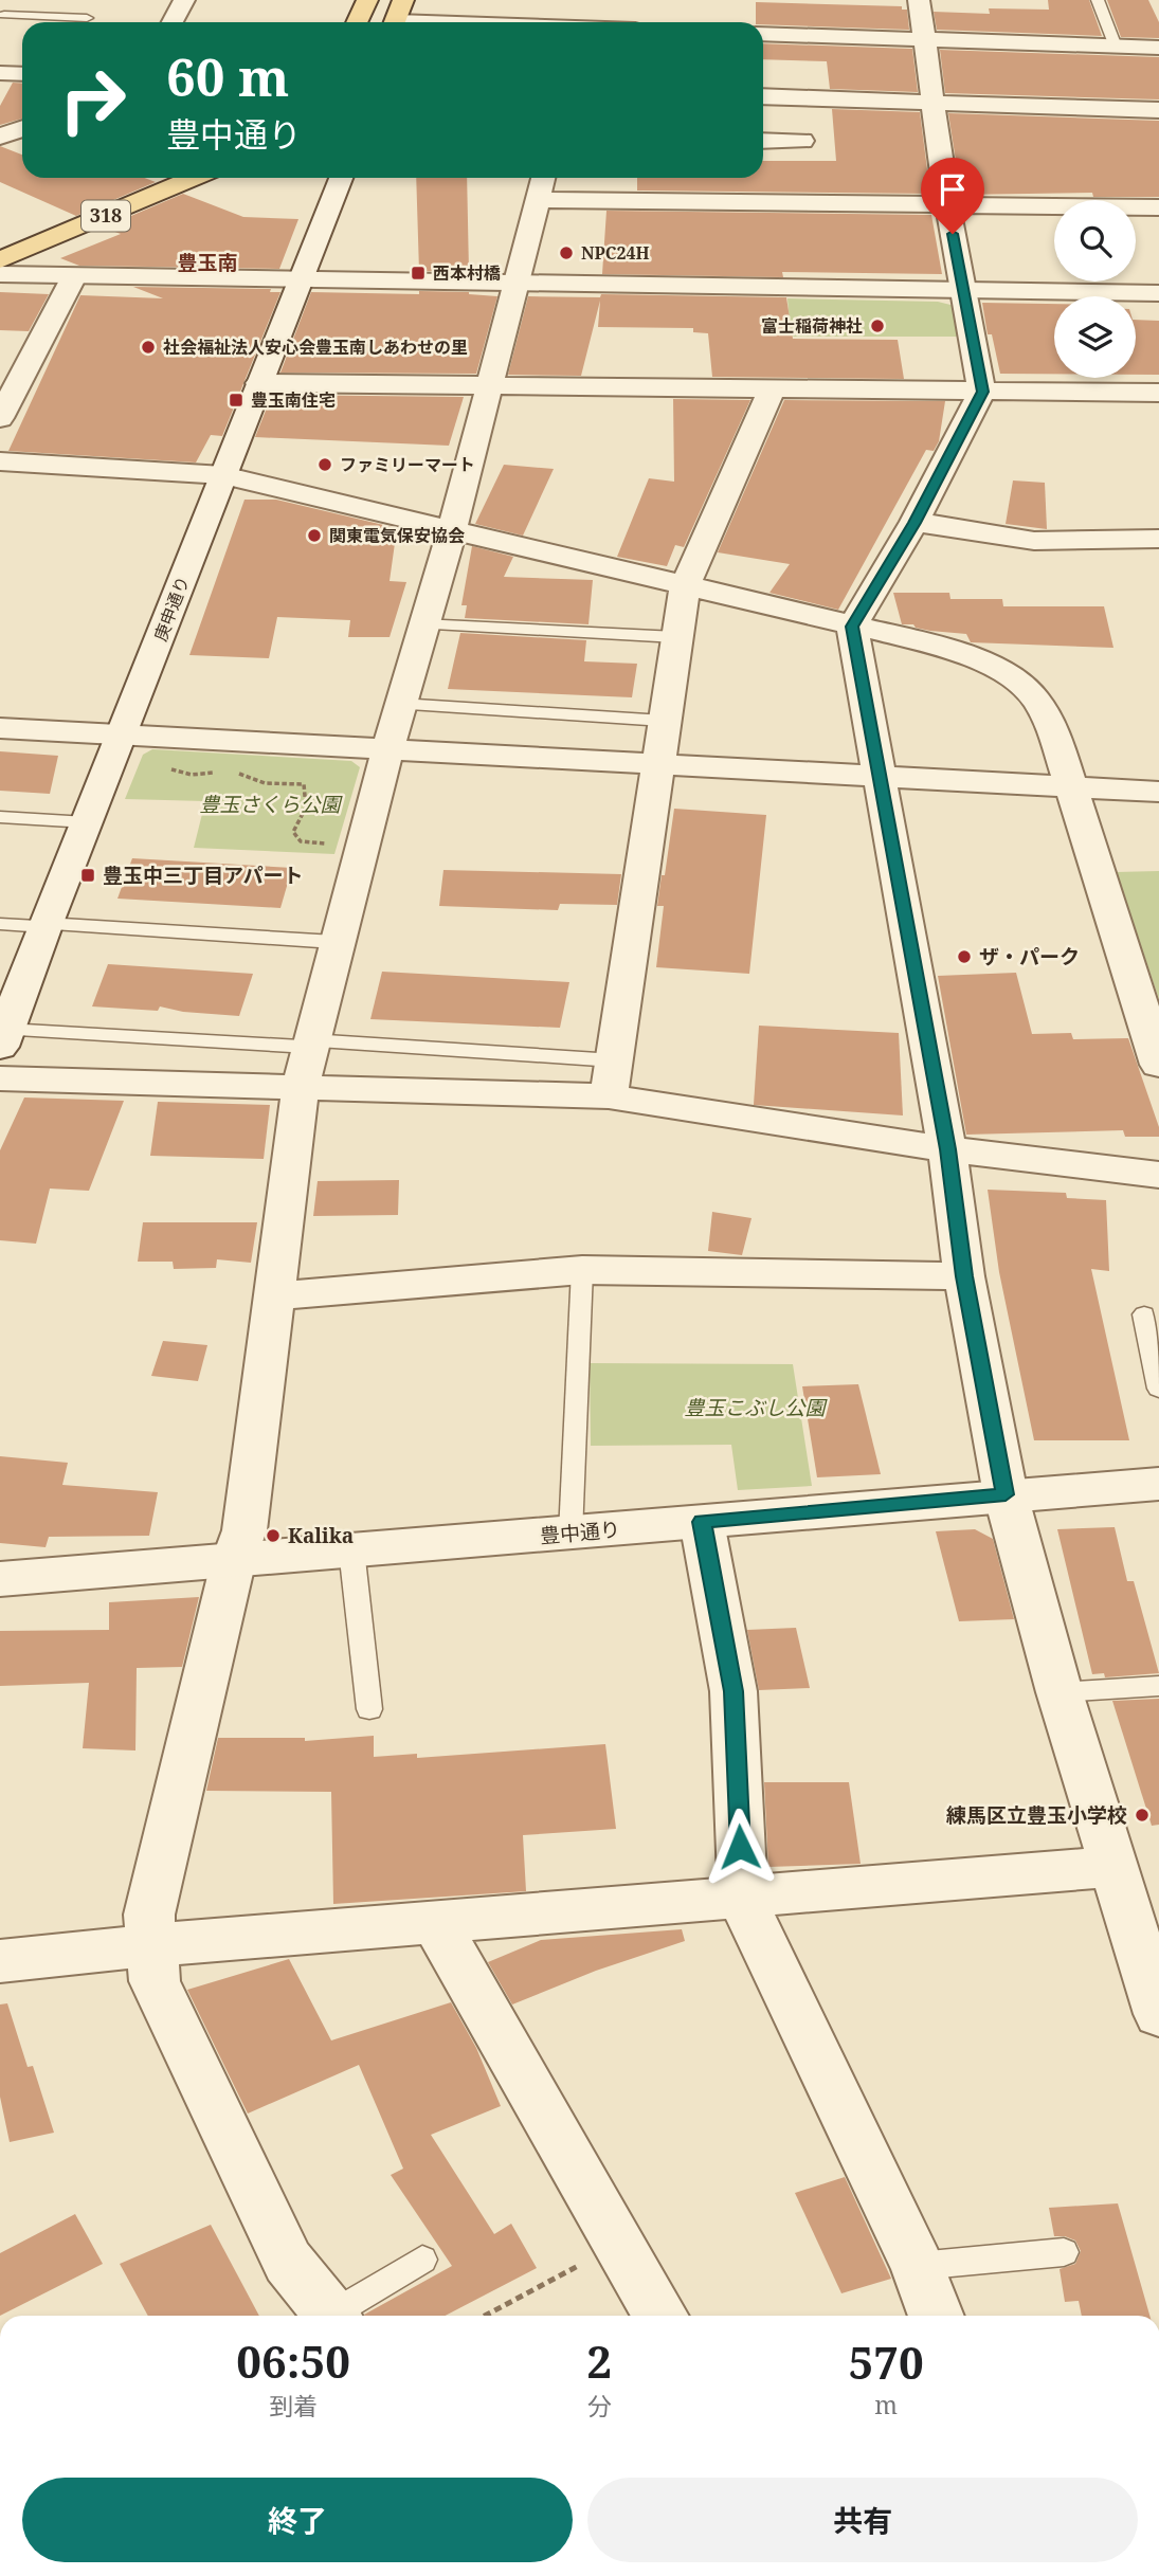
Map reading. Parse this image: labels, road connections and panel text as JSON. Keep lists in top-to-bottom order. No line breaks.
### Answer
{"streets":{"main road":["318"],"street":["庚申通り","豊中通り"]},"districts":["豊玉南"],"parks":["豊玉さくら公園","豊玉こぶし公園"],"places":{"other":["NPC24H","富士稲荷神社","社会福祉法人安心会豊玉南しあわせの里","ファミリーマート","関東電気保安協会","ザ・パーク","Kalika","練馬区立豊玉小学校"],"transit":["西本村橋","豊玉南住宅","豊玉中三丁目アパート"]},"page":{"turn":["60 m","豊中通り"],"eta":["06:50","到着","2","分","570","m"],"buttons":["終了","共有"]}}
